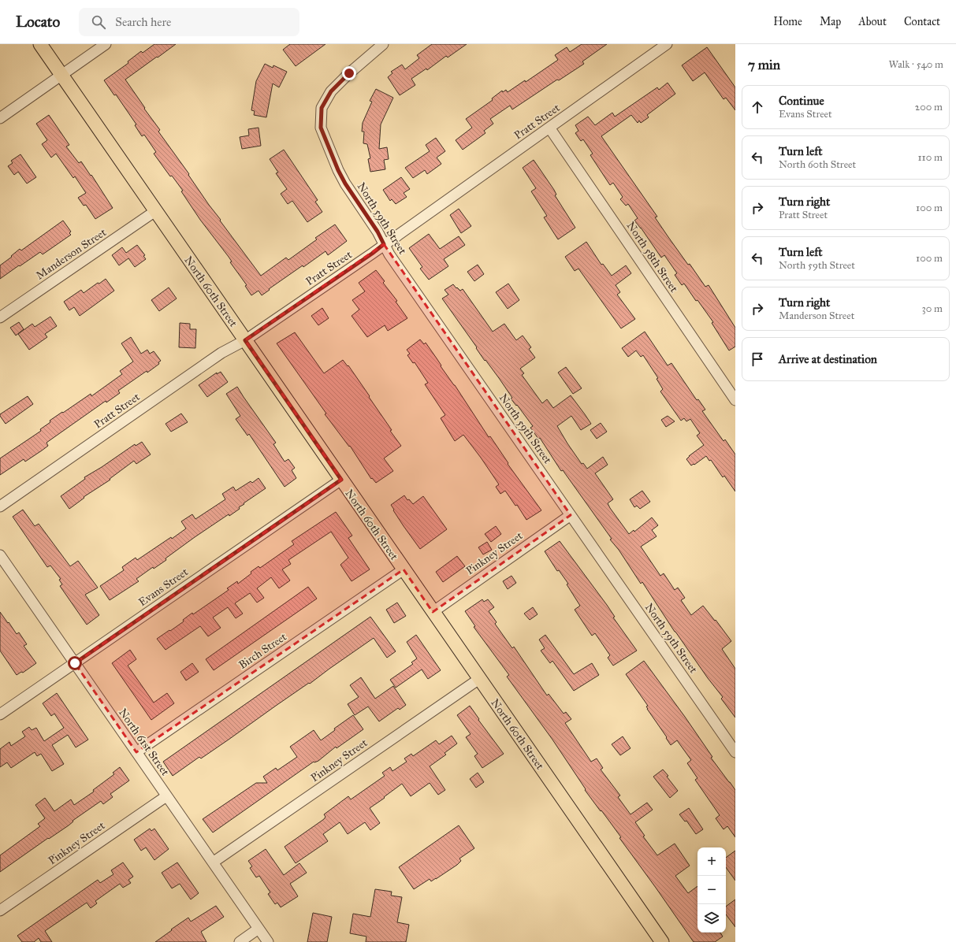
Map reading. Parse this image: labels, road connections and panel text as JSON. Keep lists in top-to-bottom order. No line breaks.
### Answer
{"streets":{"main road":["North 60th Street"],"street":["Pratt Street","North 59th Street","Manderson Street","North 58th Street","Pinkney Street","Evans Street","Birch Street","North 61st Street"]},"crossings":[["Pratt Street","North 59th Street"],["Pratt Street","North 58th Street"],["Pratt Street","North 60th Street"],["North 59th Street","Pinkney Street"],["Manderson Street","North 60th Street"],["North 60th Street","Pinkney Street"],["North 60th Street","Evans Street"],["North 60th Street","Birch Street"],["Pinkney Street","North 61st Street"],["Evans Street","North 61st Street"],["Birch Street","North 61st Street"]],"page":{"header":"Locato","search":"Search here","nav":["Home","Map","About","Contact"],"heading":["7 min","Walk · 540 m"],"list":[["Continue","Evans Street","200 m"],["Turn left","North 60th Street","110 m"],["Turn right","Pratt Street","100 m"],["Turn left","North 59th Street","100 m"],["Turn right","Manderson Street","30 m"],"Arrive at destination"],"map_buttons":["+","−"]}}
